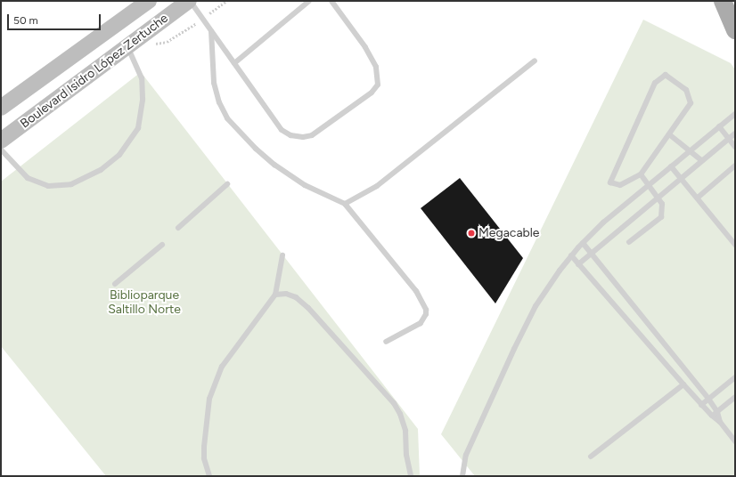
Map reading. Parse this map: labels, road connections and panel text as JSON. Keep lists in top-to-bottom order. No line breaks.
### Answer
{"streets":{"main road":["Boulevard Isidro López Zertuche"]},"parks":["Biblioparque Saltillo Norte"],"places":["Megacable"],"scale_bar":"50 m"}
